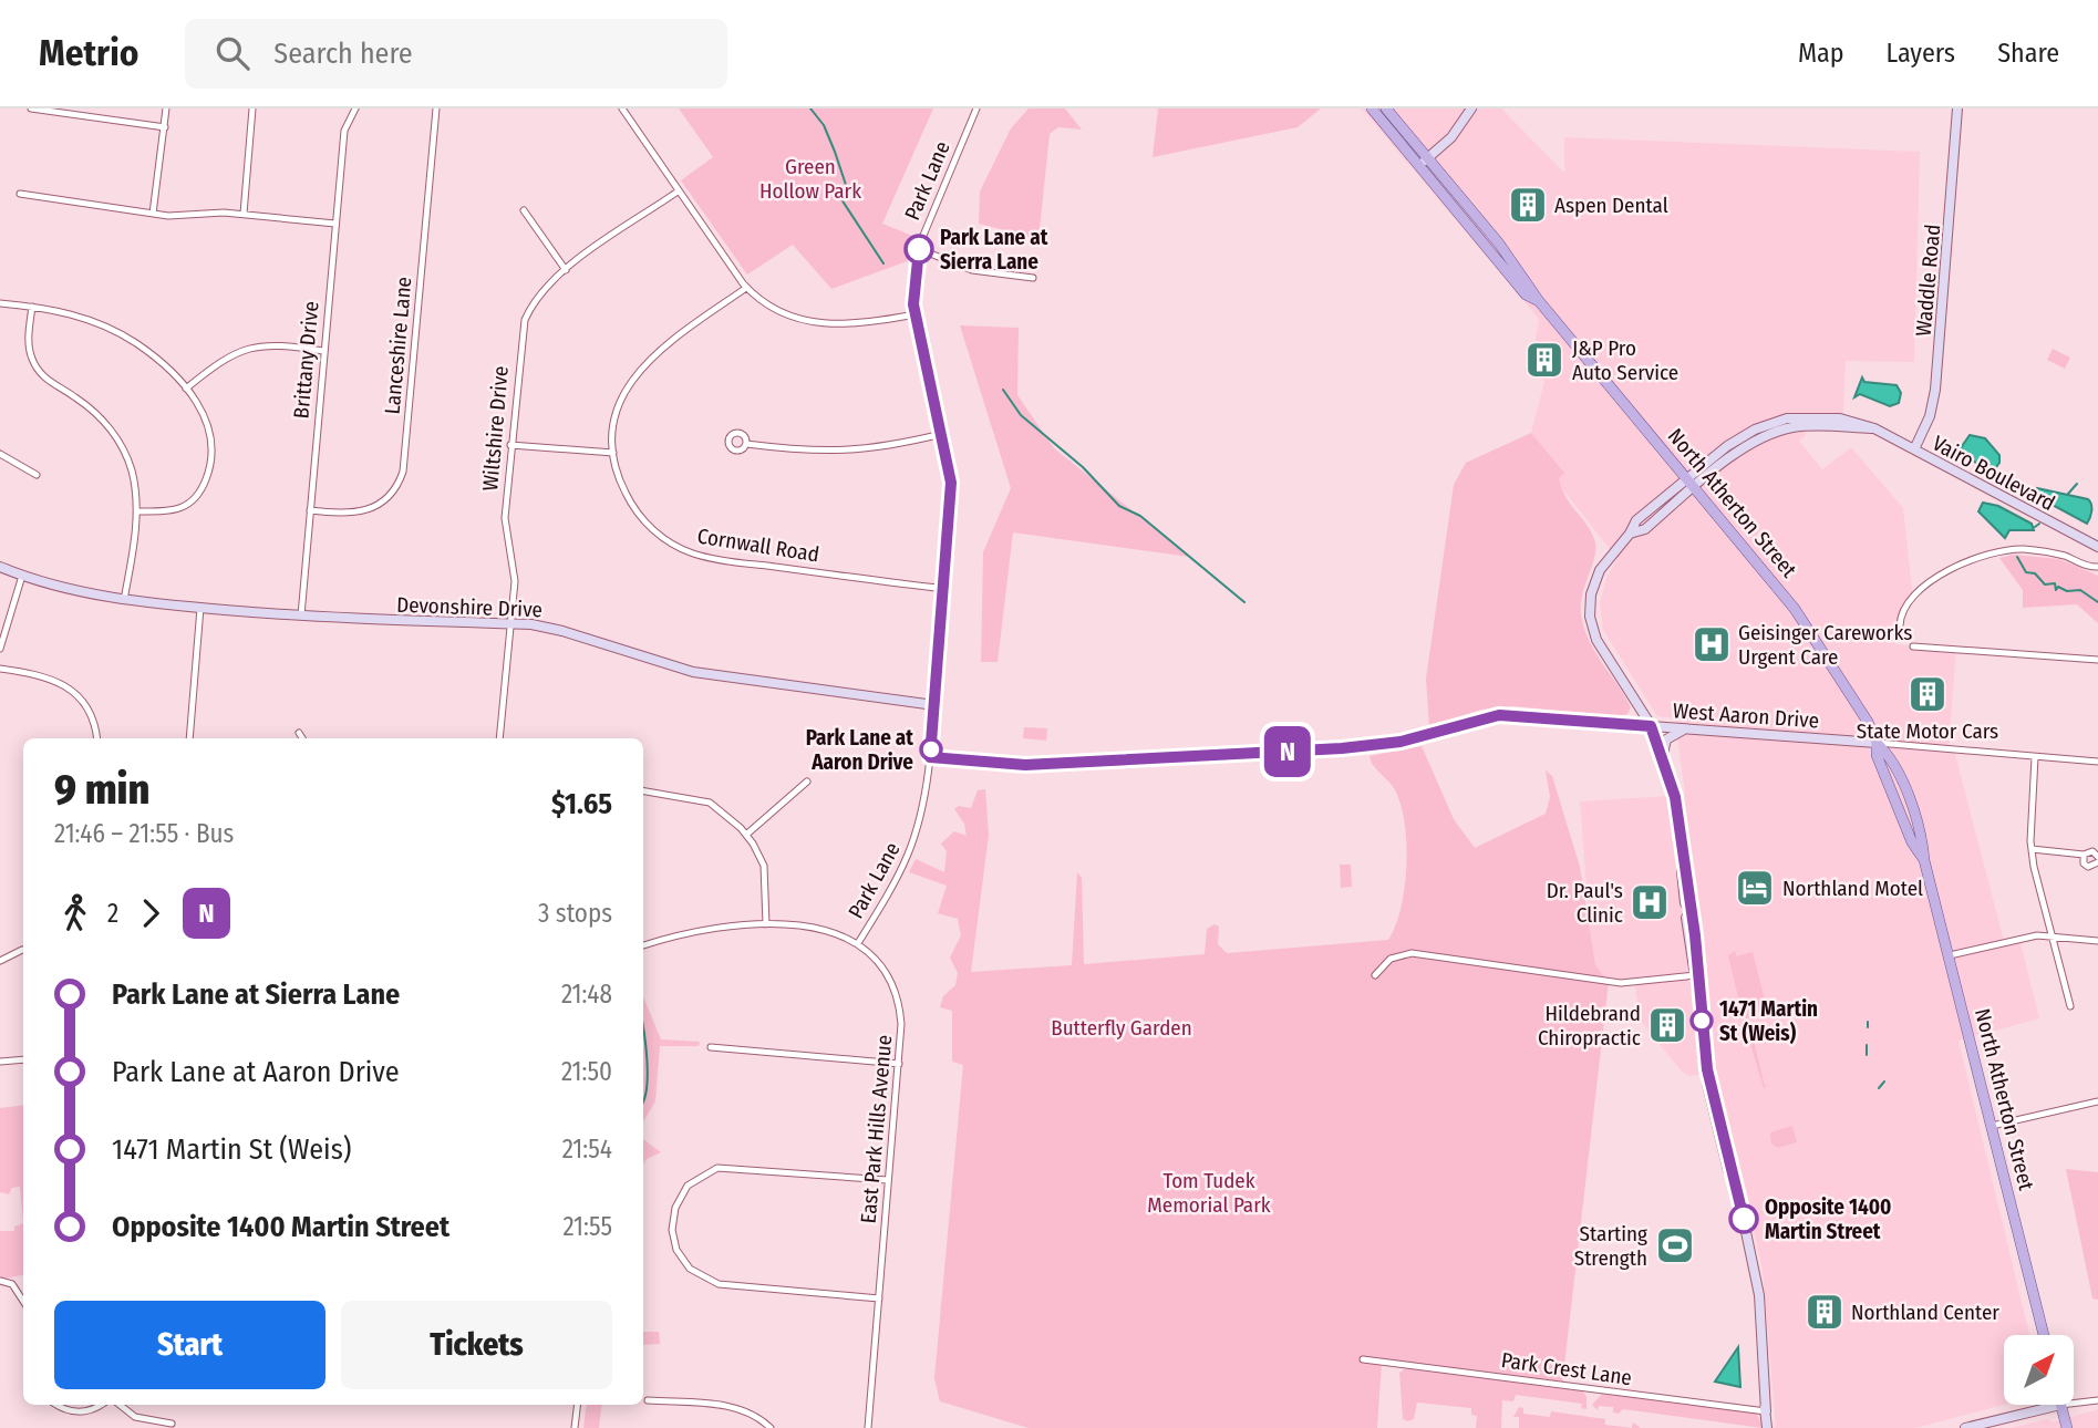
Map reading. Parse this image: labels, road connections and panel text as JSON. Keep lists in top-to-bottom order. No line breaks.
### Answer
{"streets":{"main road":["North Atherton Street"],"street":["Park Lane","Waddle Road","Lanceshire Lane","Brittany Drive","Wiltshire Drive","Vairo Boulevard","Cornwall Road","Devonshire Drive","West Aaron Drive","East Park Hills Avenue","Park Crest Lane"]},"crossings":[["Park Lane","Cornwall Road"],["Park Lane","Devonshire Drive"],["Park Lane","West Aaron Drive"],["Park Lane","East Park Hills Avenue"],["Waddle Road","Vairo Boulevard"],["Lanceshire Lane","Brittany Drive"],["Brittany Drive","Devonshire Drive"],["Wiltshire Drive","Devonshire Drive"],["Vairo Boulevard","North Atherton Street"],["Vairo Boulevard","West Aaron Drive"],["Vairo Boulevard","Park Crest Lane"],["North Atherton Street","West Aaron Drive"]],"parks":["Green Hollow Park","Butterfly Garden","Tom Tudek Memorial Park"],"places":{"building":["Aspen Dental","J&P Pro Auto Service","State Motor Cars","Hildebrand Chiropractic","Northland Center"],"other":["Park Lane at Sierra Lane","Park Lane at Aaron Drive","1471 Martin St (Weis)","Opposite 1400 Martin Street"],"hospital":["Geisinger Careworks Urgent Care","Dr. Paul's Clinic"],"hotel":["Northland Motel"],"sports":["Starting Strength"]},"lines":["bus line N"],"north":"top right","page":{"header":"Metrio","search":"Search here","nav":["Map","Layers","Share"],"on_map":"N","heading":["9 min","21:46 – 21:55 · Bus","$1.65"],"legs":["2","N","3 stops"],"list":[{"name":"Park Lane at Sierra Lane","value":"21:48"},{"name":"Park Lane at Aaron Drive","value":"21:50"},{"name":"1471 Martin St (Weis)","value":"21:54"},{"name":"Opposite 1400 Martin Street","value":"21:55"}],"buttons":["Start","Tickets"]}}
